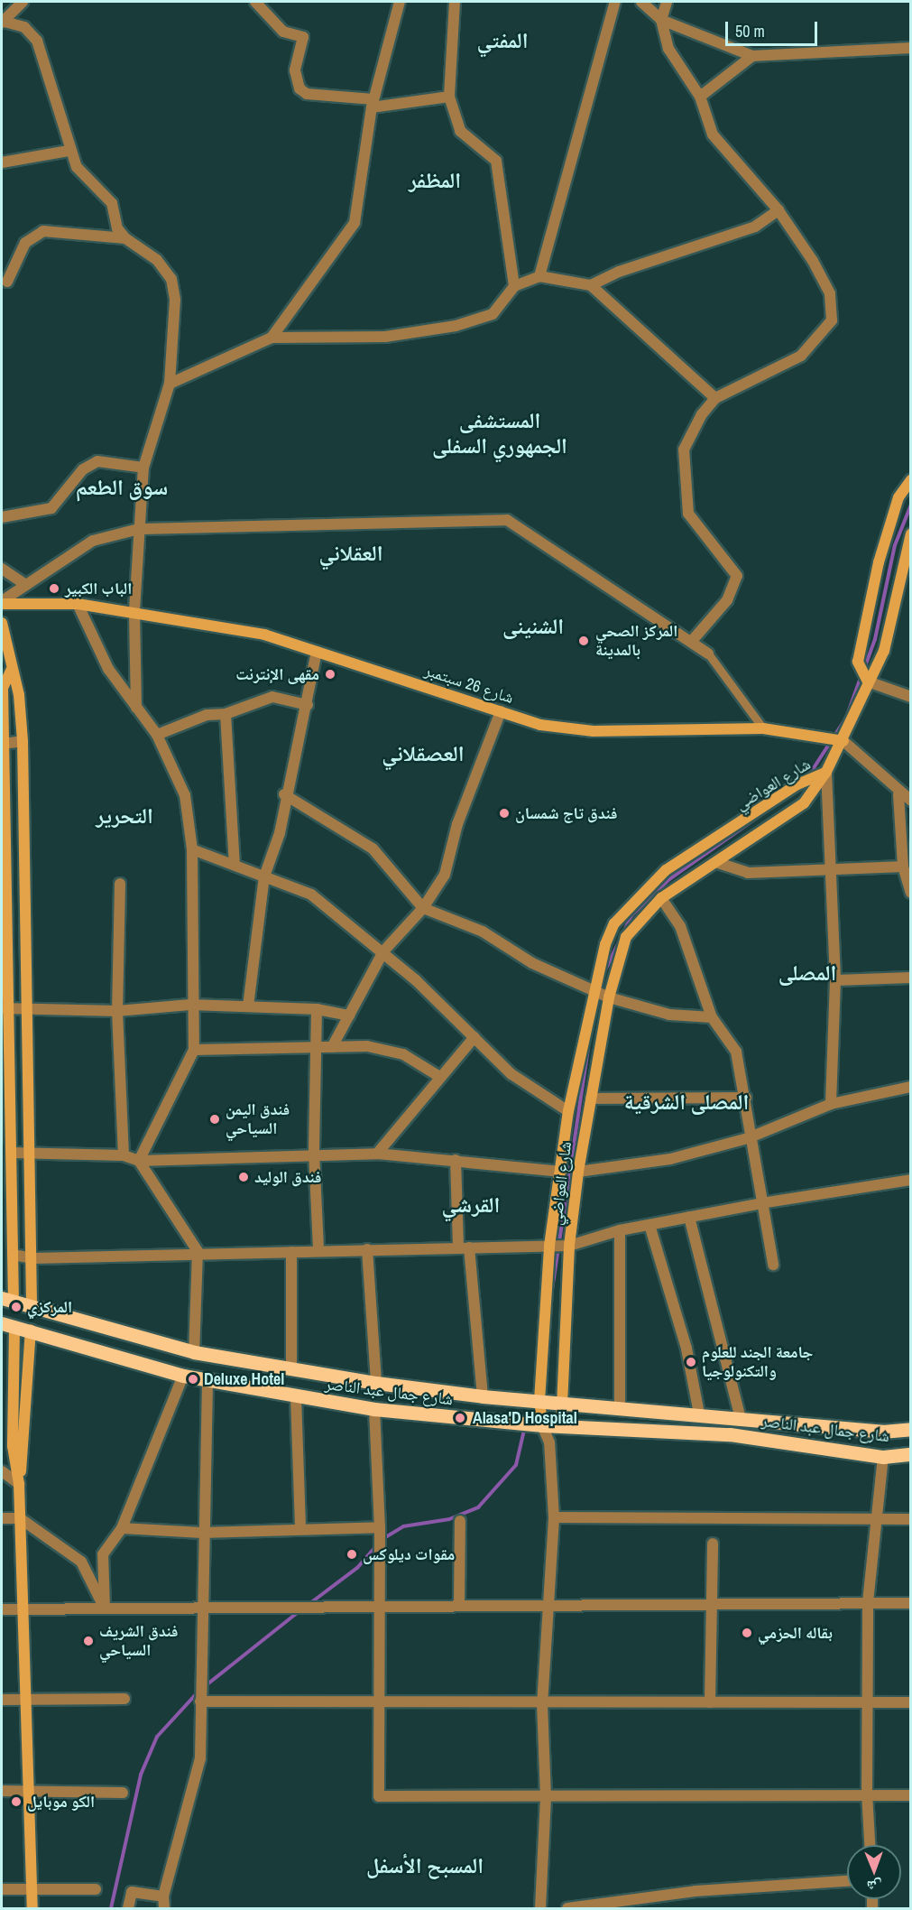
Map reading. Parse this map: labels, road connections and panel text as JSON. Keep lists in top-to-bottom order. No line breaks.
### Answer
{"streets":{"main road":["شارع 26 سبتمبر","شارع العواضي","شارع جمال عبد الناصر"]},"crossings":[["شارع العواضي","شارع جمال عبد الناصر"]],"districts":["المفتي","المظفر","المستشفى الجمهوري السفلى","سوق الطعم","العقلاني","الشنينى","العصقلاني","التحرير","المصلى","المصلى الشرقية","القرشي","المسبح الأسفل"],"places":["الباب الكبير","المركز الصحي بالمدينة","مقهى الإنترنت","فندق تاج شمسان","فندق اليمن السياحي","فندق الوليد","المركزي","جامعة الجند للعلوم والتكنولوجيا","Deluxe Hotel","Alasa'D Hospital","مقوات ديلوكس","بقاله الحزمي","فندق الشريف السياحي","الكو موبايل"],"scale_bar":"50 m","north":"bottom"}
